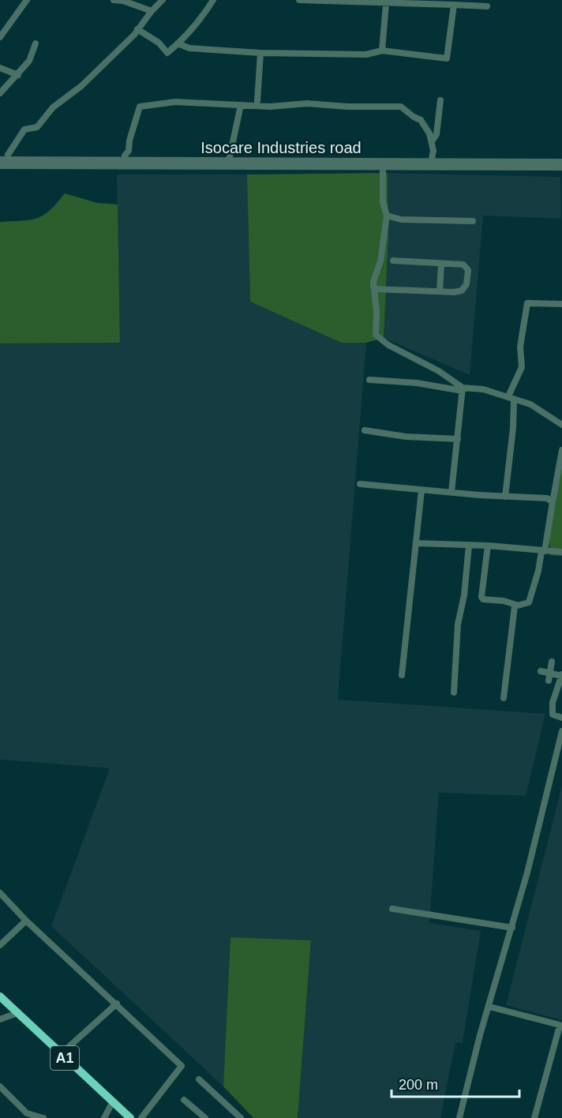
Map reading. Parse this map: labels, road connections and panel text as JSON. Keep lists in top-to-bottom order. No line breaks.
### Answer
{"streets":{"highway":["A1"],"street":["Isocare Industries road"]},"scale_bar":"200 m"}
